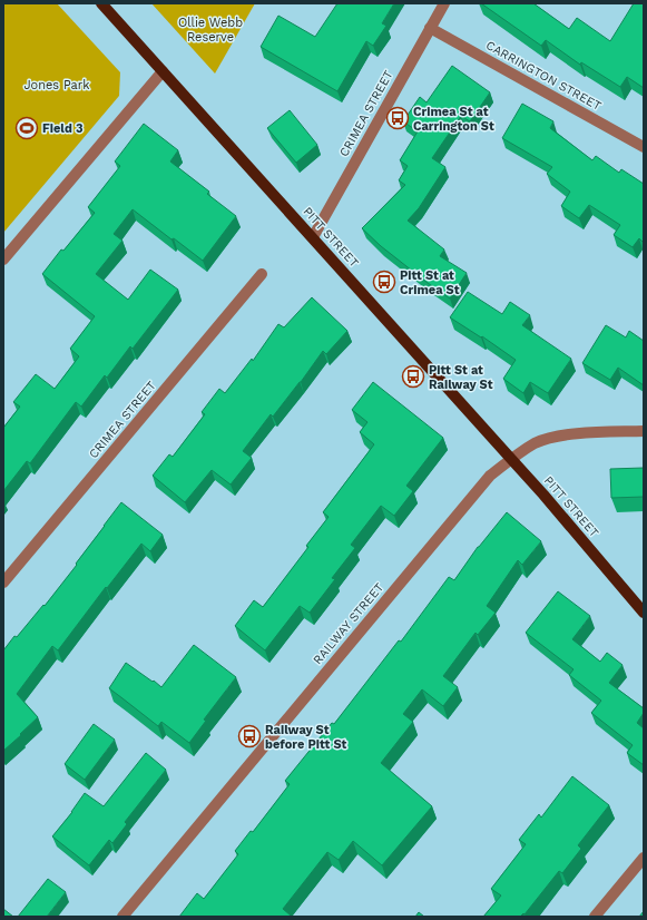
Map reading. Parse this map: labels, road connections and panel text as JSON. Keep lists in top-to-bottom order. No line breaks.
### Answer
{"streets":{"main road":["PITT STREET"],"street":["CARRINGTON STREET","CRIMEA STREET","RAILWAY STREET"]},"crossings":[["CARRINGTON STREET","CRIMEA STREET"],["CRIMEA STREET","PITT STREET"],["PITT STREET","RAILWAY STREET"]],"parks":["Ollie Webb Reserve","Jones Park"],"places":{"bus stop":["Crimea St at Carrington St","Pitt St at Crimea St","Pitt St at Railway St","Railway St before Pitt St"],"sports":["Field 3"]}}
